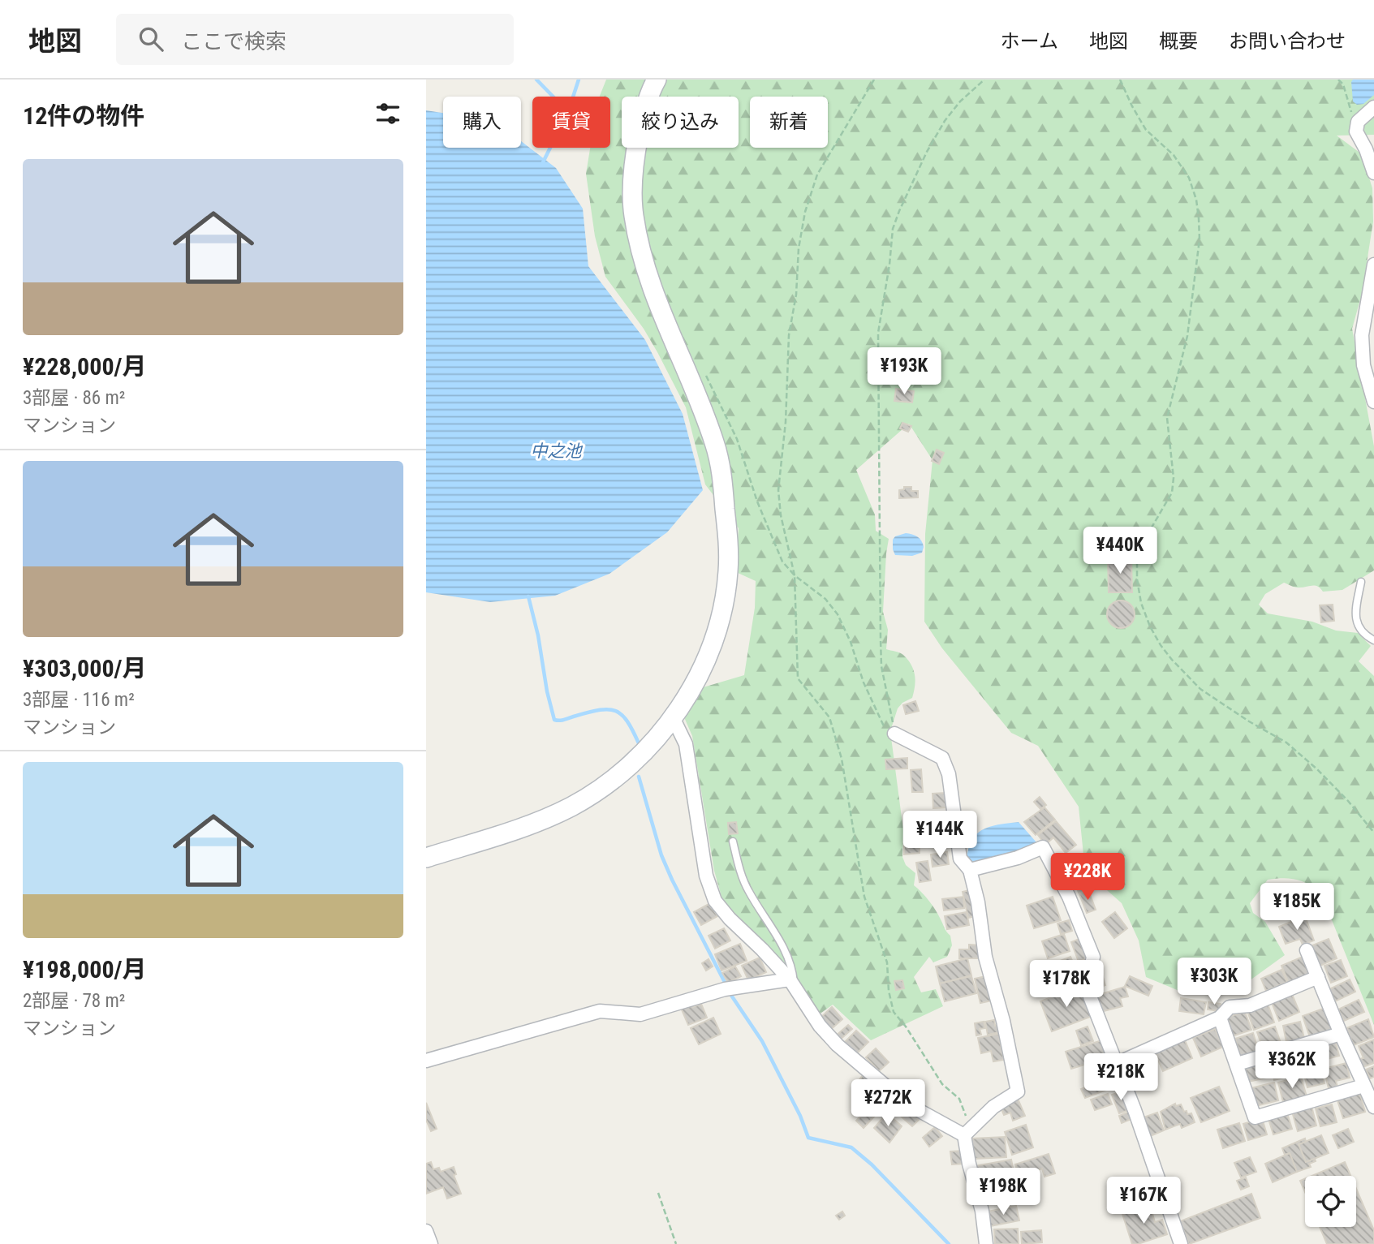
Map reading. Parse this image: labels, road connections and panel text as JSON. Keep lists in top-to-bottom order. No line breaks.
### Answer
{"water":["中之池"],"page":{"header":"地図","search":"ここで検索","nav":["ホーム","地図","概要","お問い合わせ"],"heading":"12件の物件","chip":["購入","賃貸","絞り込み","新着"],"list":[{"name":"¥228,000/月","note":"3部屋 · 86 m² · マンション"},{"name":"¥303,000/月","note":"3部屋 · 116 m² · マンション"},{"name":"¥198,000/月","note":"2部屋 · 78 m² · マンション"}],"price":["¥193K","¥440K","¥144K","¥228K","¥185K","¥303K","¥178K","¥362K","¥218K","¥272K","¥198K","¥167K"]}}
